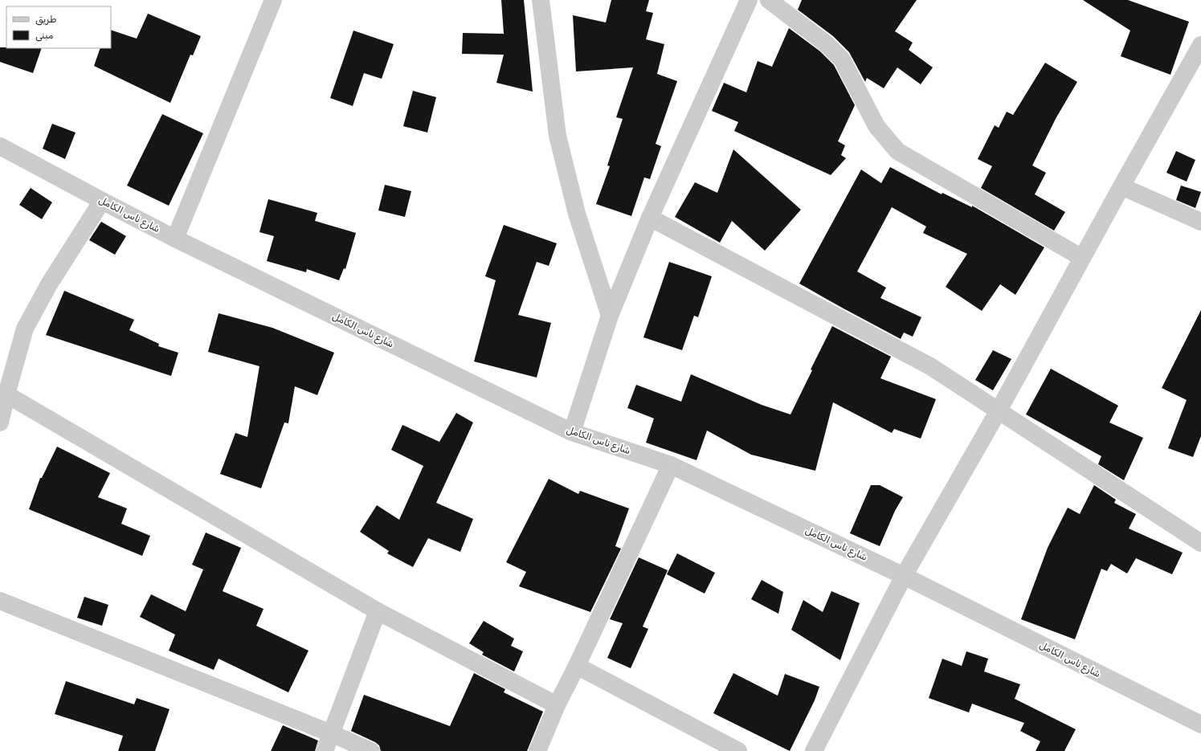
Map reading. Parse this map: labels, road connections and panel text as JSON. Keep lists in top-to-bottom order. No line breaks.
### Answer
{"streets":{"street":["شارع ناس الكامل"]},"legend":["طريق","مبنى"]}
